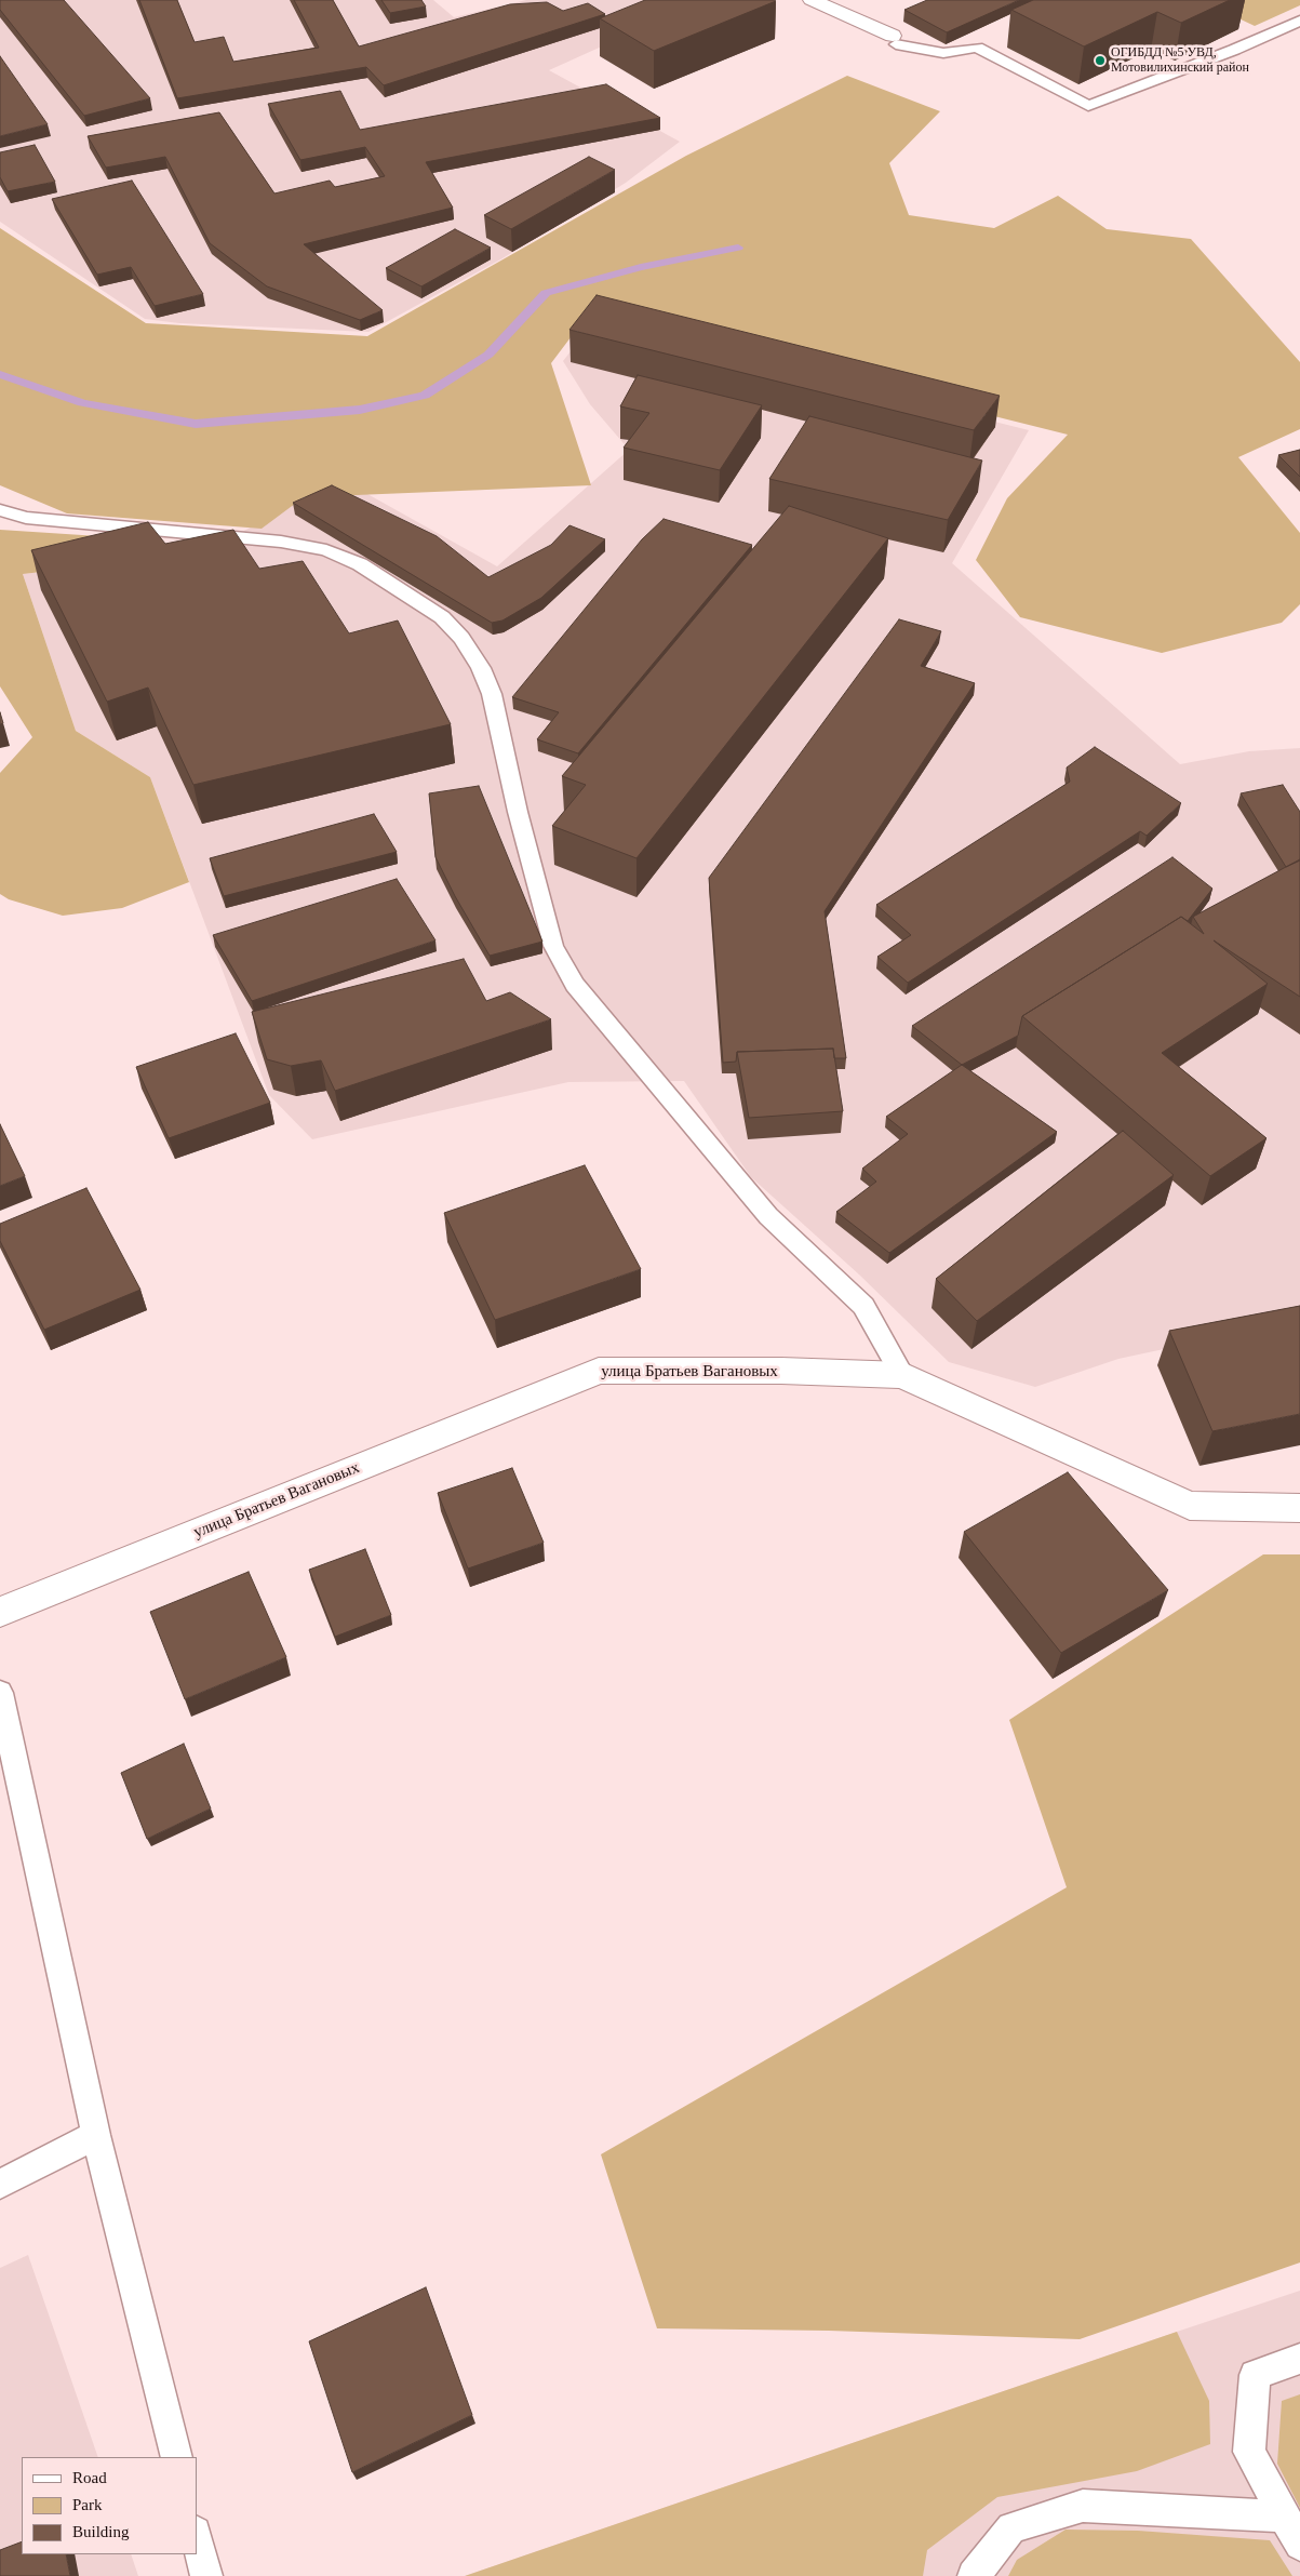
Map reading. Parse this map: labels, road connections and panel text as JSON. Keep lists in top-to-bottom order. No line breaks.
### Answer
{"streets":{"street":["улица Братьев Вагановых"]},"places":["ОГИБДД №5 УВД, Мотовилихинский район"],"legend":["Road","Park","Building"]}
